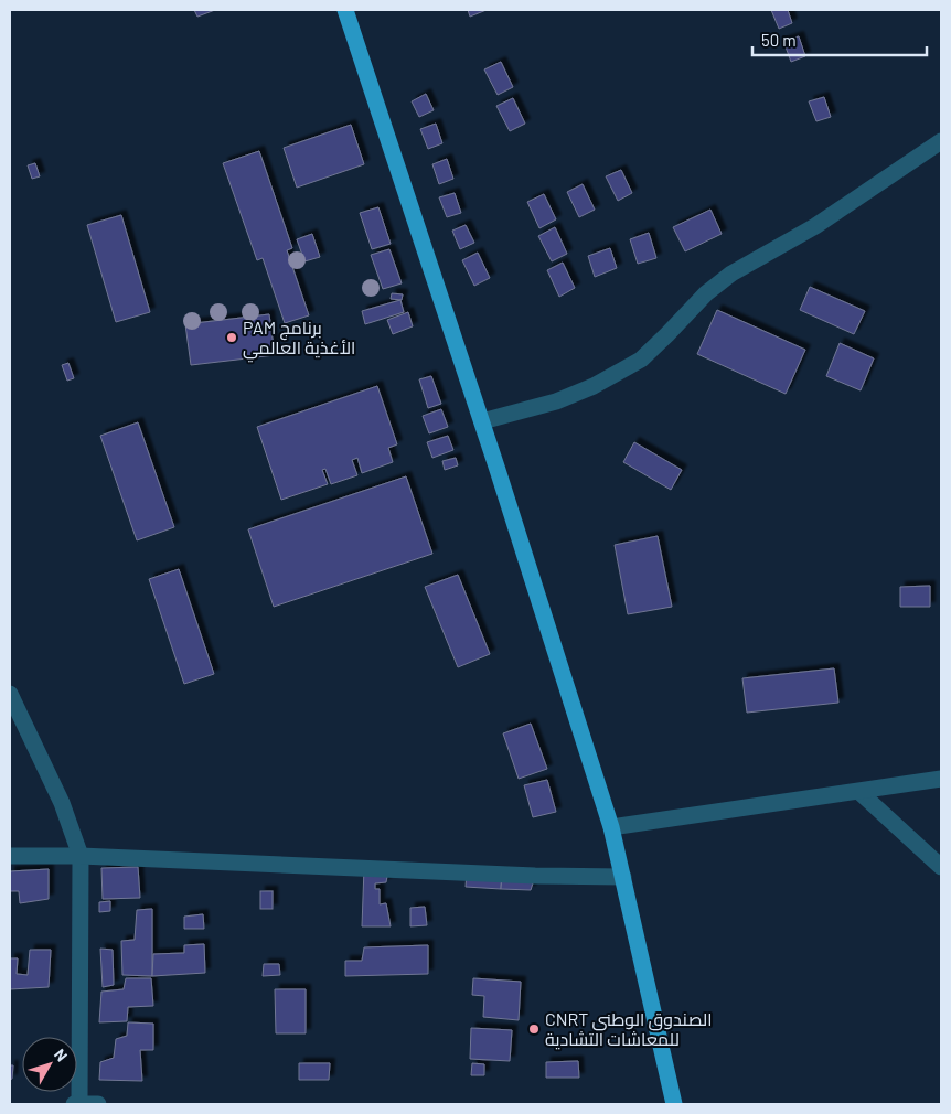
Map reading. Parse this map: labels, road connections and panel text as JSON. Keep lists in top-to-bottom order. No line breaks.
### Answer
{"places":["PAM برنامج الأغذية العالمي","CNRT الصندوق الوطني للمعاشات التشادية"],"scale_bar":"50 m","north":"top right"}
